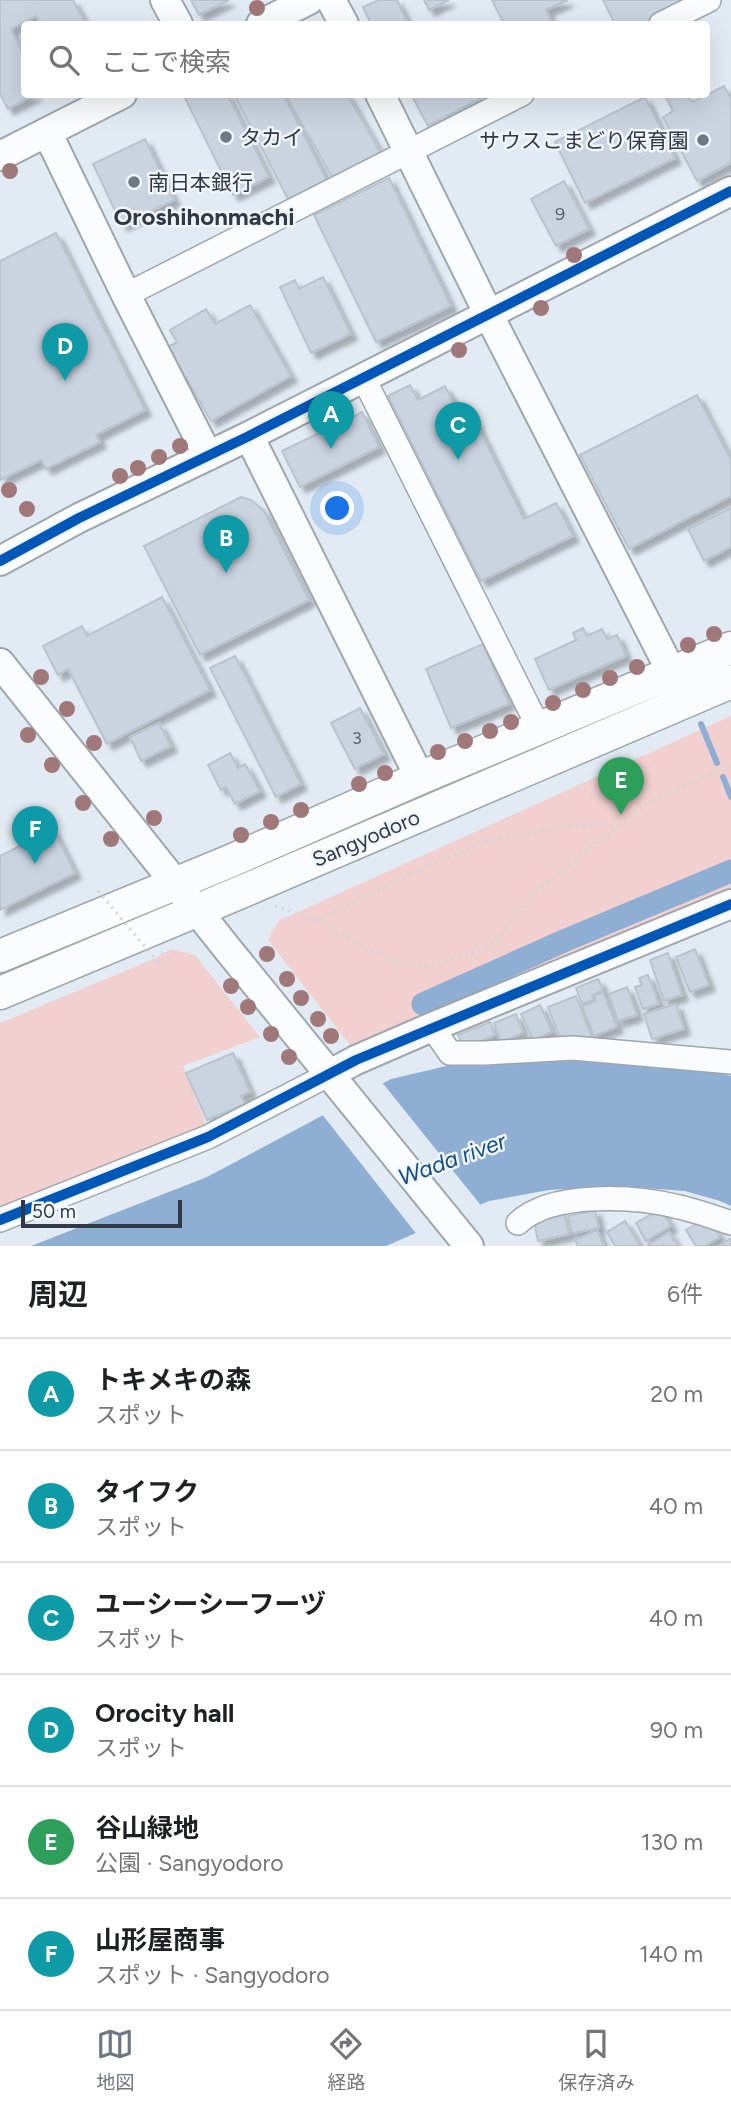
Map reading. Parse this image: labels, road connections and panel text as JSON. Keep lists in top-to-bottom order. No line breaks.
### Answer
{"streets":{"main road":["Sangyodoro"]},"districts":["Oroshihonmachi"],"water":["Wada river"],"places":["タカイ","サウスこまどり保育園","南日本銀行"],"house_numbers":["9","3"],"scale_bar":"50 m","page":{"search":"ここで検索","pins":["D","A","C","B","E","F"],"scale":"50 m","heading":["周辺","6件"],"list":[{"mark":"A","name":"トキメキの森","note":"スポット","value":"20 m"},{"mark":"B","name":"タイフク","note":"スポット","value":"40 m"},{"mark":"C","name":"ユーシーシーフーヅ","note":"スポット","value":"40 m"},{"mark":"D","name":"Orocity hall","note":"スポット","value":"90 m"},{"mark":"E","name":"谷山緑地","note":"公園 · Sangyodoro","value":"130 m"},{"mark":"F","name":"山形屋商事","note":"スポット · Sangyodoro","value":"140 m"}],"nav":["地図","経路","保存済み"]}}
